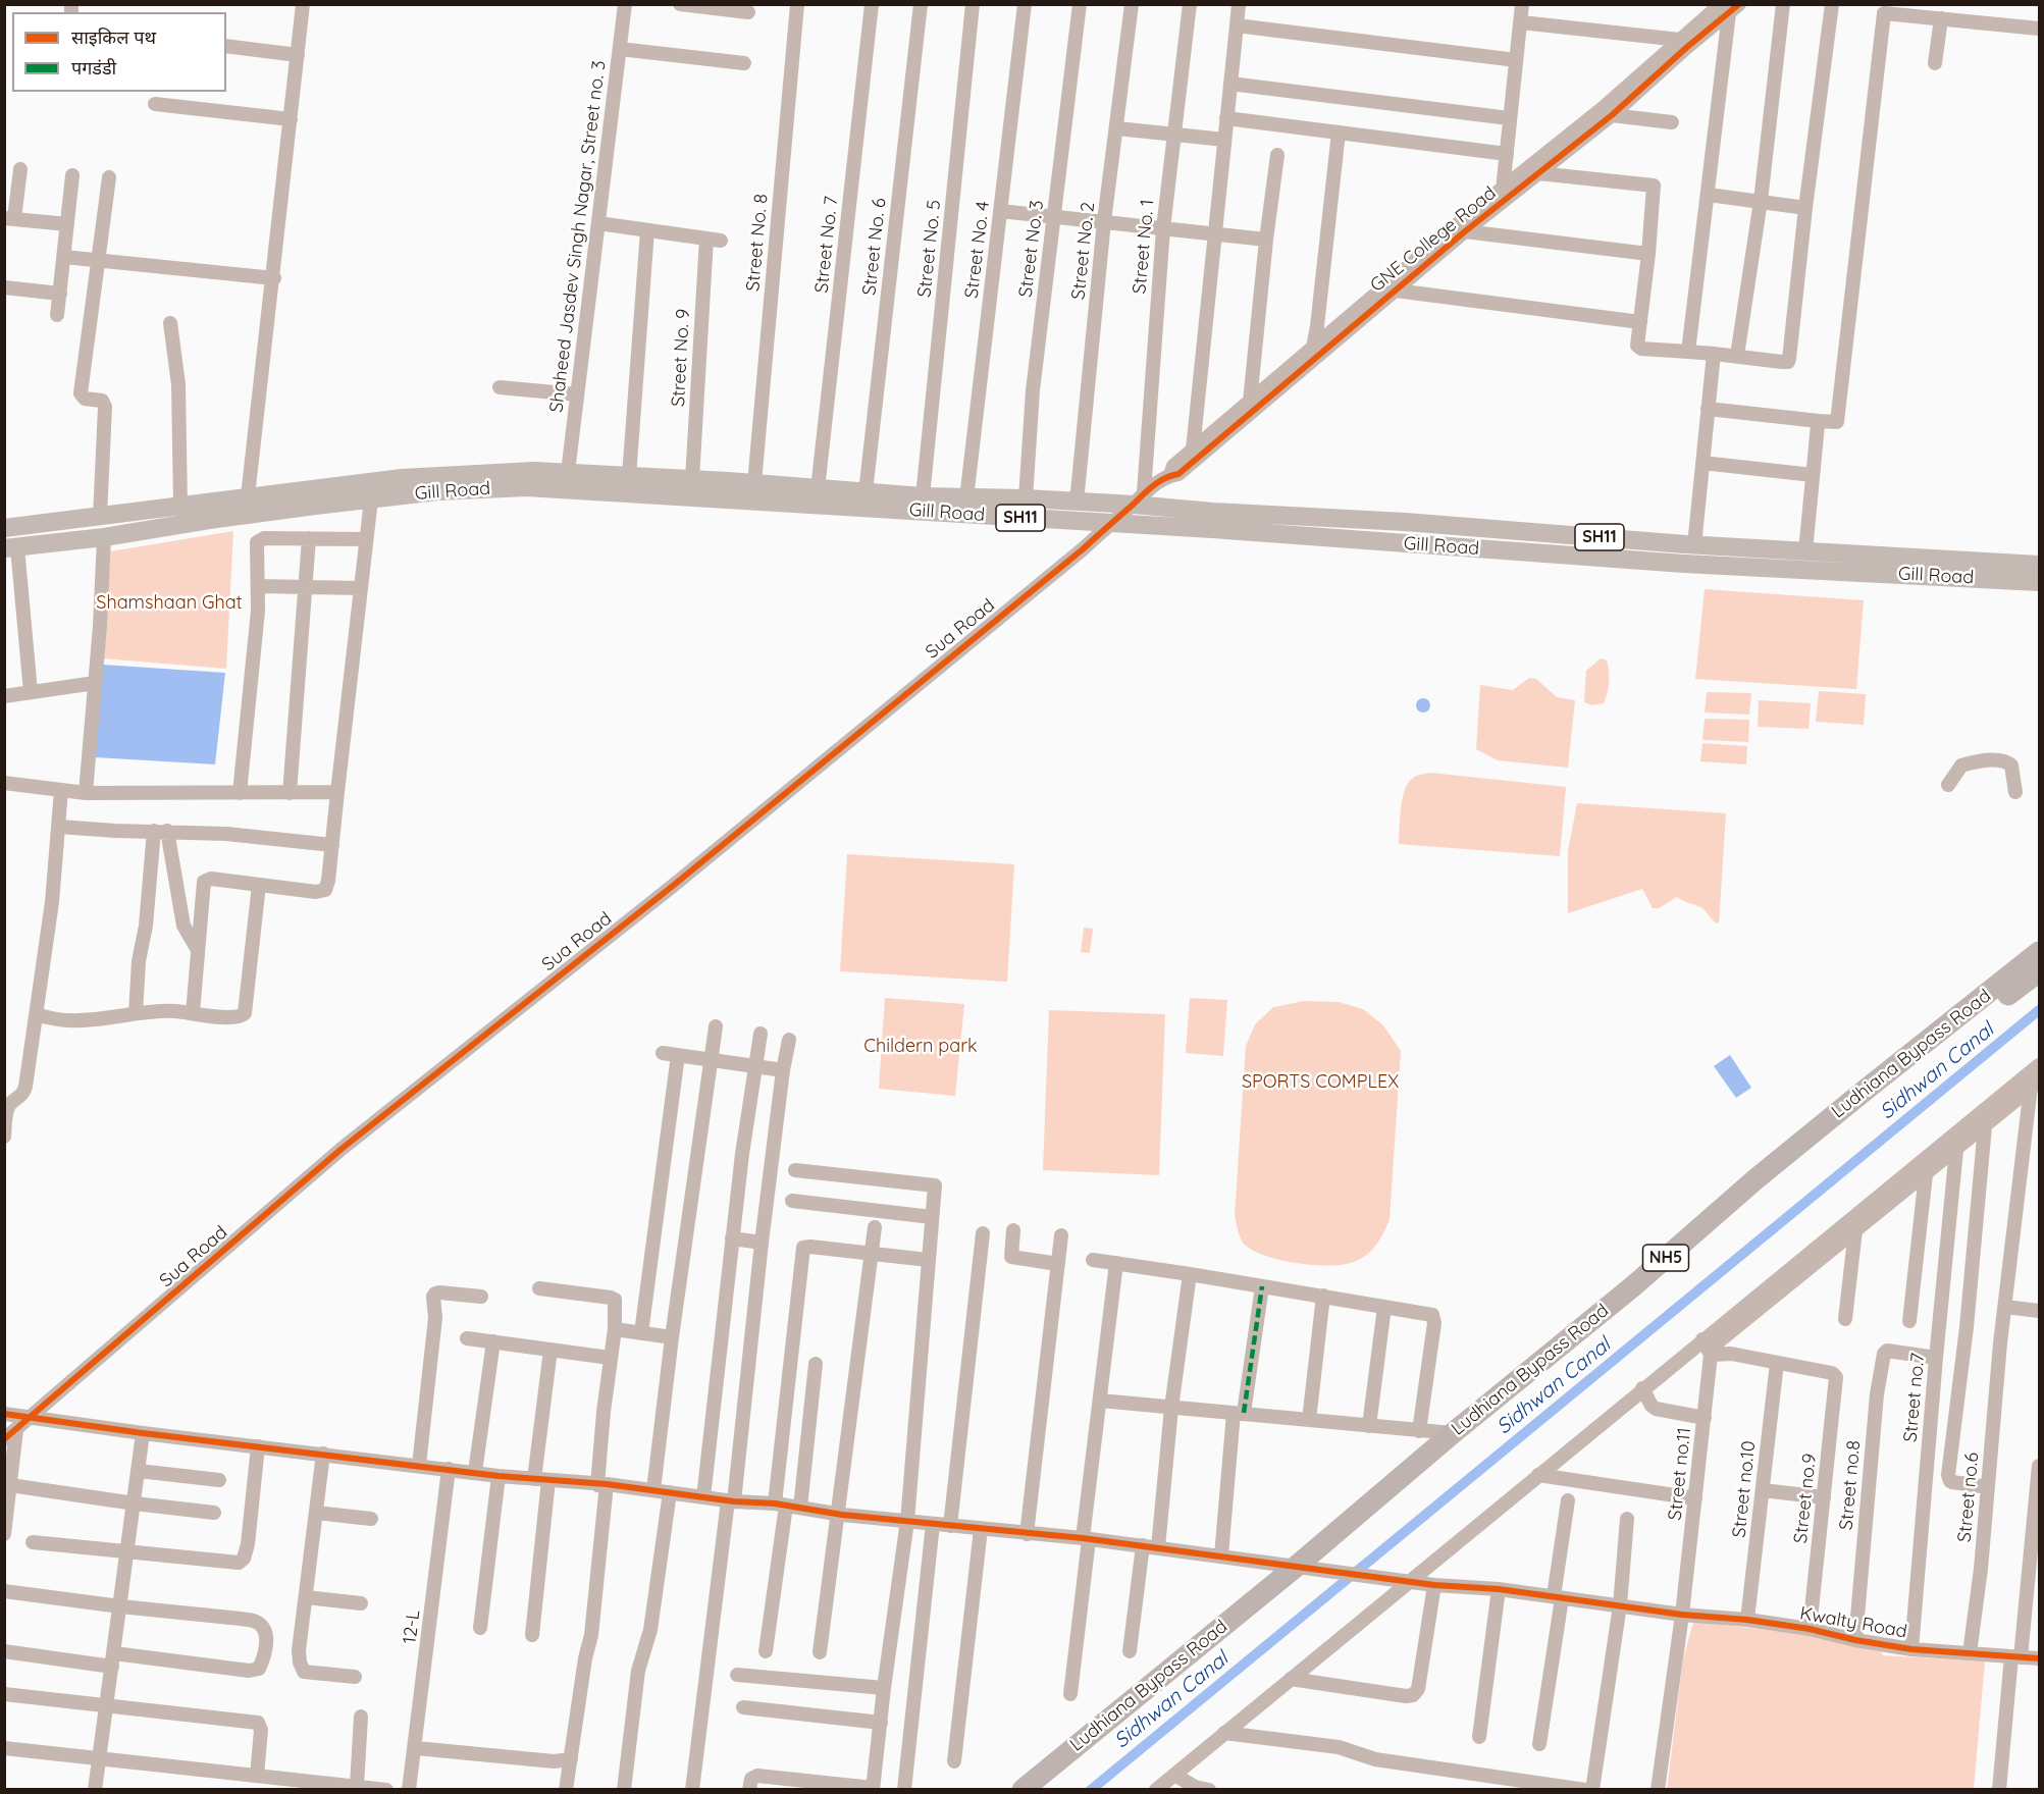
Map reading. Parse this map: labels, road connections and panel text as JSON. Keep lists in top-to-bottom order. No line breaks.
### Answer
{"streets":{"highway":["Ludhiana Bypass Road","NH5"],"main road":["Gill Road","SH11"],"street":["Shaheed Jasdev Singh Nagar, Street no. 3","GNE College Road","Street No. 8","Street No. 7","Street No. 6","Street No. 1","Street No. 5","Street No. 3","Street No. 4","Street No. 2","Street No. 9","Sua Road","Street no.7","Street no.11","Street no.8","Street no.10","Street no.6","Street no.9","Kwalty Road","12-L"]},"crossings":[["Shaheed Jasdev Singh Nagar, Street no. 3","Gill Road"],["GNE College Road","Street No. 1"],["GNE College Road","Gill Road"],["GNE College Road","Sua Road"],["Street No. 8","Gill Road"],["Street No. 7","Gill Road"],["Street No. 6","Gill Road"],["Street No. 1","Gill Road"],["Street No. 1","Sua Road"],["Street No. 5","Gill Road"],["Street No. 3","Gill Road"],["Street No. 4","Gill Road"],["Street No. 2","Gill Road"],["Street No. 9","Gill Road"],["Gill Road","Sua Road"],["Sua Road","Kwalty Road"],["Ludhiana Bypass Road","Kwalty Road"],["Street no.7","Street no.8"],["Street no.7","Kwalty Road"],["Street no.11","Kwalty Road"],["Street no.8","Kwalty Road"],["Street no.10","Street no.9"],["Street no.10","Kwalty Road"],["Street no.6","Kwalty Road"],["Street no.9","Kwalty Road"],["Kwalty Road","12-L"]],"water":["Sidhwan Canal"],"parks":["Shamshaan Ghat","Childern park","SPORTS COMPLEX"],"legend":["साइकिल पथ","पगडंडी"]}
